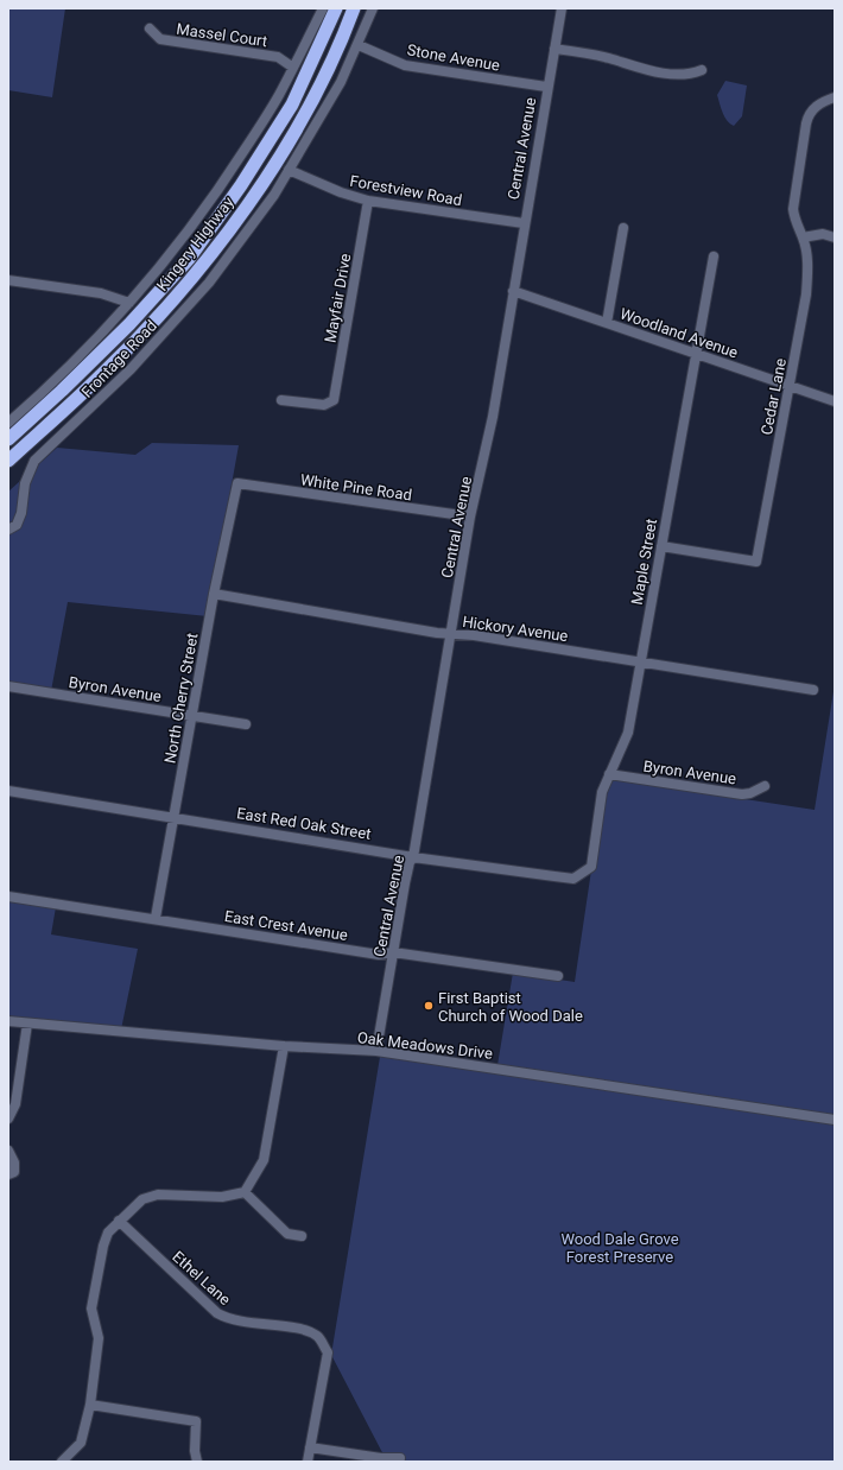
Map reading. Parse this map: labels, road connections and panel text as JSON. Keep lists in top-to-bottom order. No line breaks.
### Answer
{"streets":{"highway":["Kingery Highway"],"street":["Massel Court","Stone Avenue","Central Avenue","Forestview Road","Mayfair Drive","Woodland Avenue","Frontage Road","Cedar Lane","White Pine Road","Maple Street","Hickory Avenue","Byron Avenue","North Cherry Street","East Red Oak Street","East Crest Avenue","Oak Meadows Drive","Ethel Lane"]},"crossings":[["Massel Court","Frontage Road"],["Stone Avenue","Central Avenue"],["Stone Avenue","Frontage Road"],["Central Avenue","Forestview Road"],["Central Avenue","Woodland Avenue"],["Central Avenue","White Pine Road"],["Central Avenue","Hickory Avenue"],["Central Avenue","East Red Oak Street"],["Central Avenue","East Crest Avenue"],["Central Avenue","Oak Meadows Drive"],["Forestview Road","Mayfair Drive"],["Forestview Road","Frontage Road"],["Woodland Avenue","Cedar Lane"],["Woodland Avenue","Maple Street"],["Cedar Lane","Maple Street"],["White Pine Road","North Cherry Street"],["Maple Street","Hickory Avenue"],["Maple Street","Byron Avenue"],["Maple Street","East Red Oak Street"],["Hickory Avenue","North Cherry Street"],["Byron Avenue","North Cherry Street"],["North Cherry Street","East Red Oak Street"],["North Cherry Street","East Crest Avenue"]],"parks":["Wood Dale Grove Forest Preserve"],"places":["First Baptist Church of Wood Dale"]}
